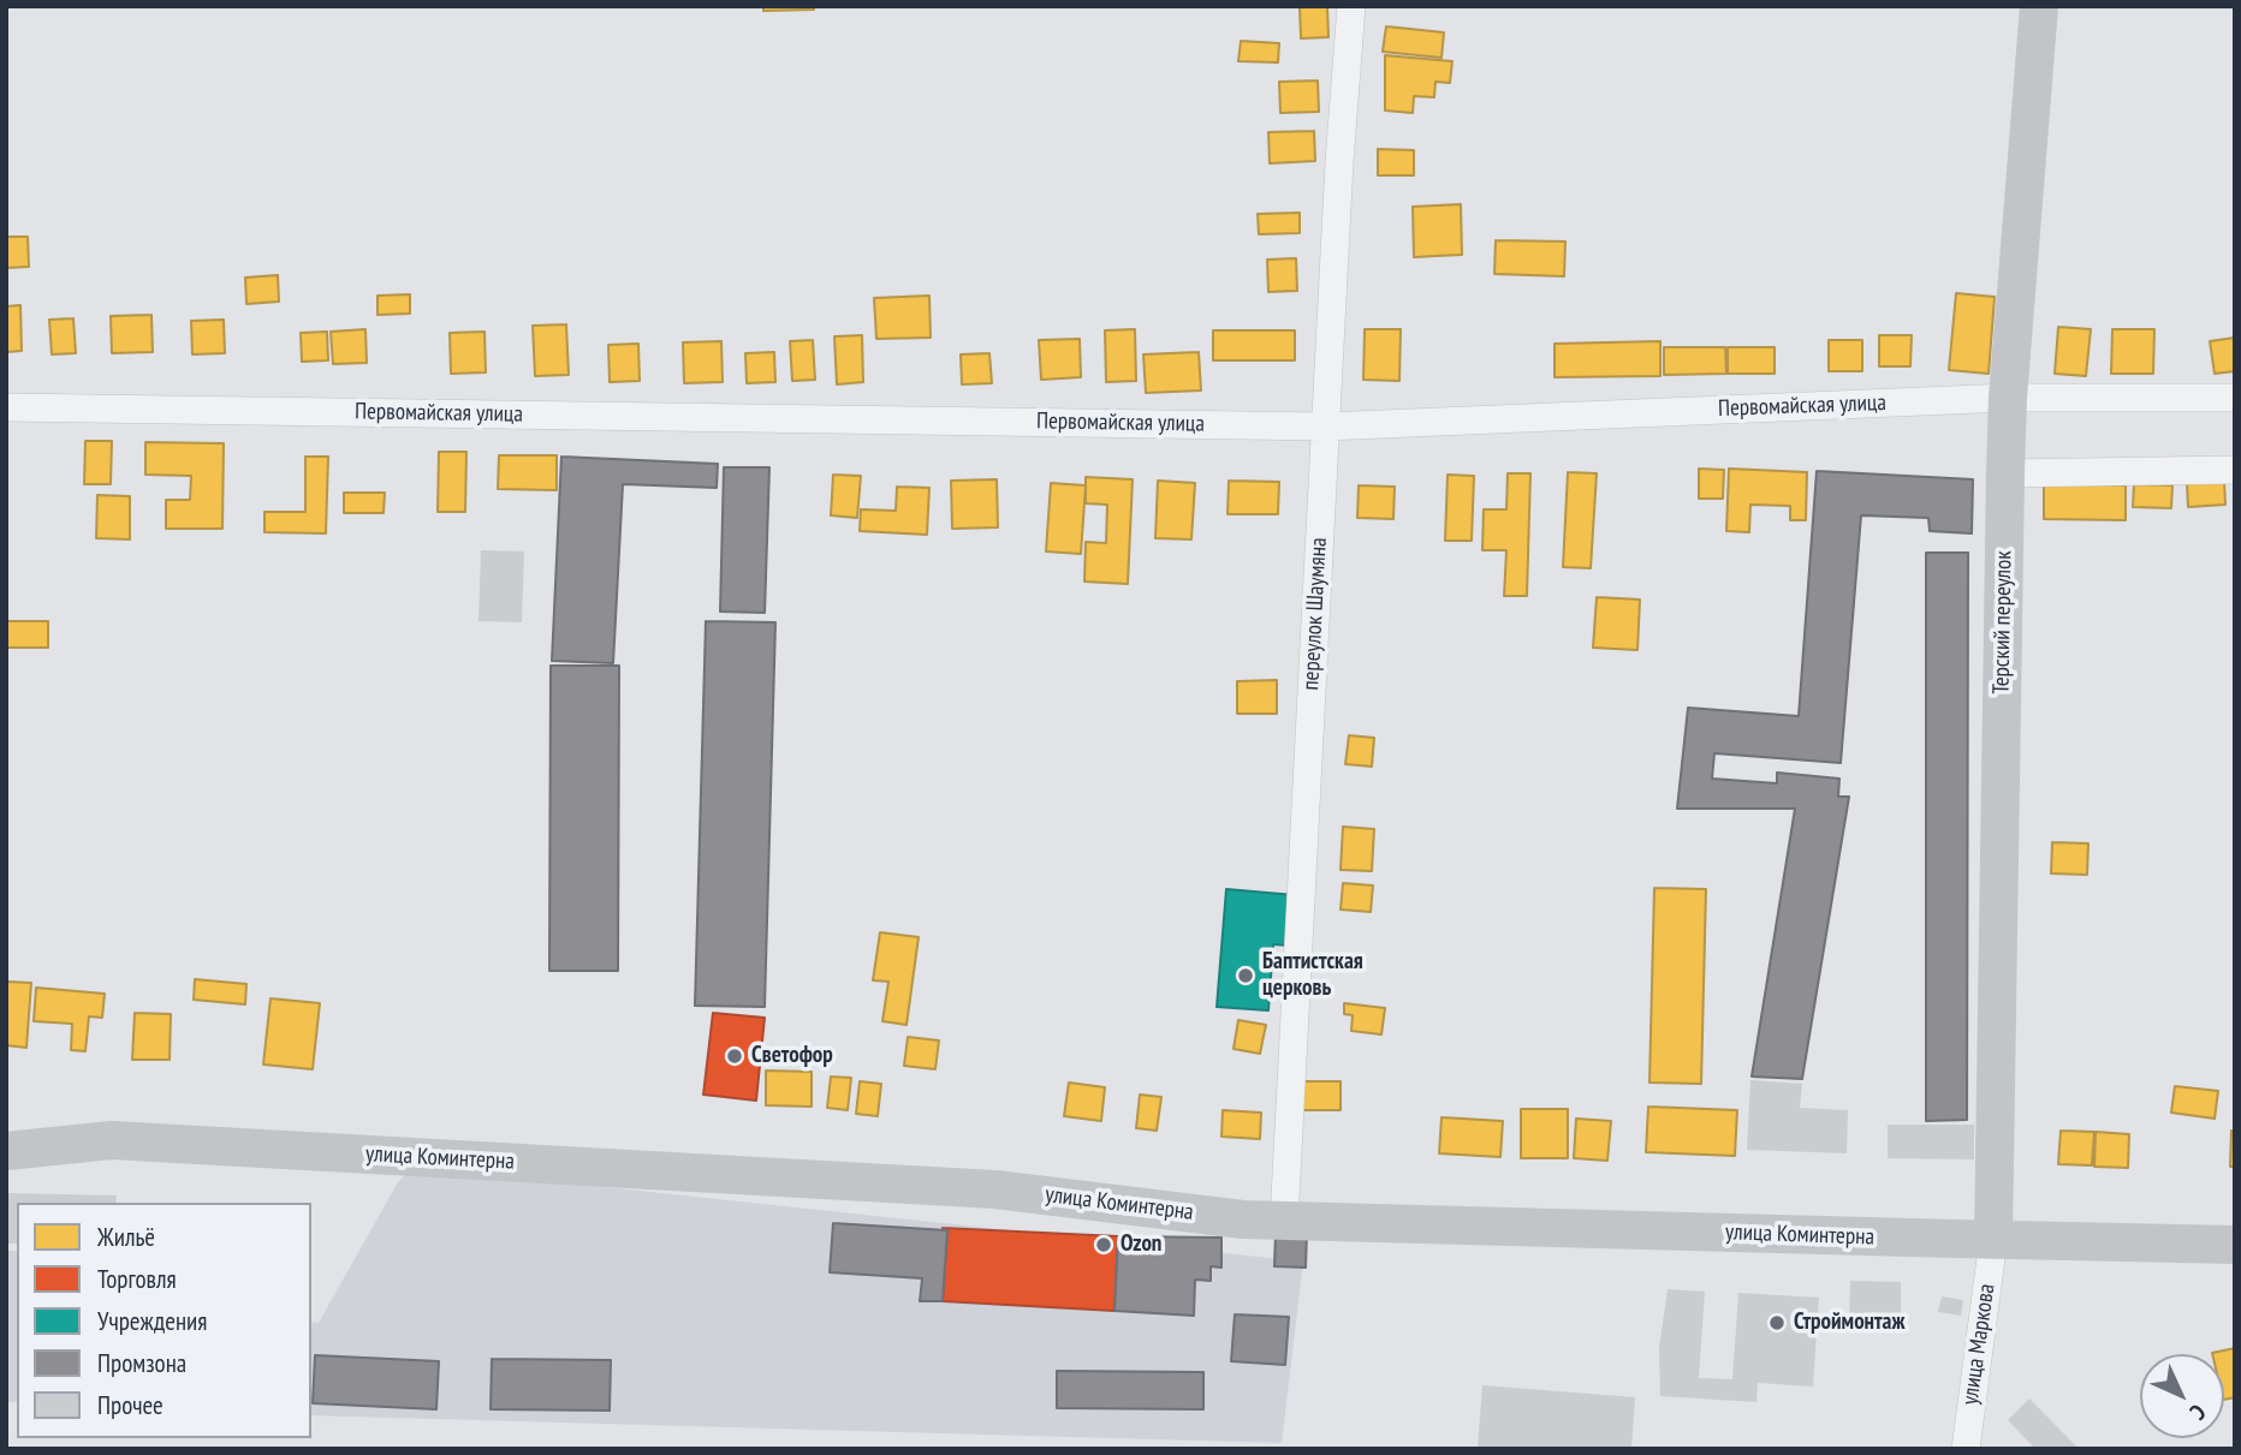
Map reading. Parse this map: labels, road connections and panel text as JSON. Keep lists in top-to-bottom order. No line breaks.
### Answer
{"streets":{"street":["Первомайская улица","переулок Шаумяна","Терский переулок","улица Коминтерна","улица Маркова"]},"crossings":[["Первомайская улица","переулок Шаумяна"],["Первомайская улица","Терский переулок"],["переулок Шаумяна","улица Коминтерна"],["Терский переулок","улица Коминтерна"],["Терский переулок","улица Маркова"],["улица Коминтерна","улица Маркова"]],"places":["Баптистская церковь","Светофор","Ozon","Строймонтаж"],"legend":["Жильё","Торговля","Учреждения","Промзона","Прочее"],"north":"bottom right"}
